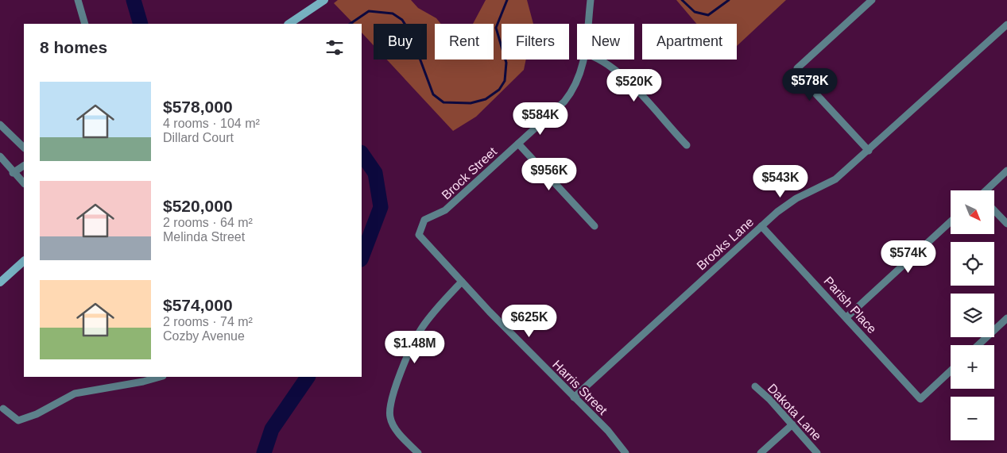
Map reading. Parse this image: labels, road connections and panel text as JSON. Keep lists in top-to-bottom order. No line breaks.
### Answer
{"streets":{"street":["Brock Street","Brooks Lane","Parish Place","Harris Street","Dakota Lane"]},"crossings":[["Brock Street","Harris Street"],["Brooks Lane","Parish Place"],["Brooks Lane","Harris Street"]],"north":"bottom right","page":{"chip":["Buy","Rent","Filters","New","Apartment"],"heading":"8 homes","price":["$578K","$520K","$584K","$956K","$543K","$574K","$625K","$1.48M"],"list":[{"name":"$578,000","note":"4 rooms · 104 m² · Dillard Court"},{"name":"$520,000","note":"2 rooms · 64 m² · Melinda Street"},{"name":"$574,000","note":"2 rooms · 74 m² · Cozby Avenue"}],"map_buttons":["+","−"]}}
